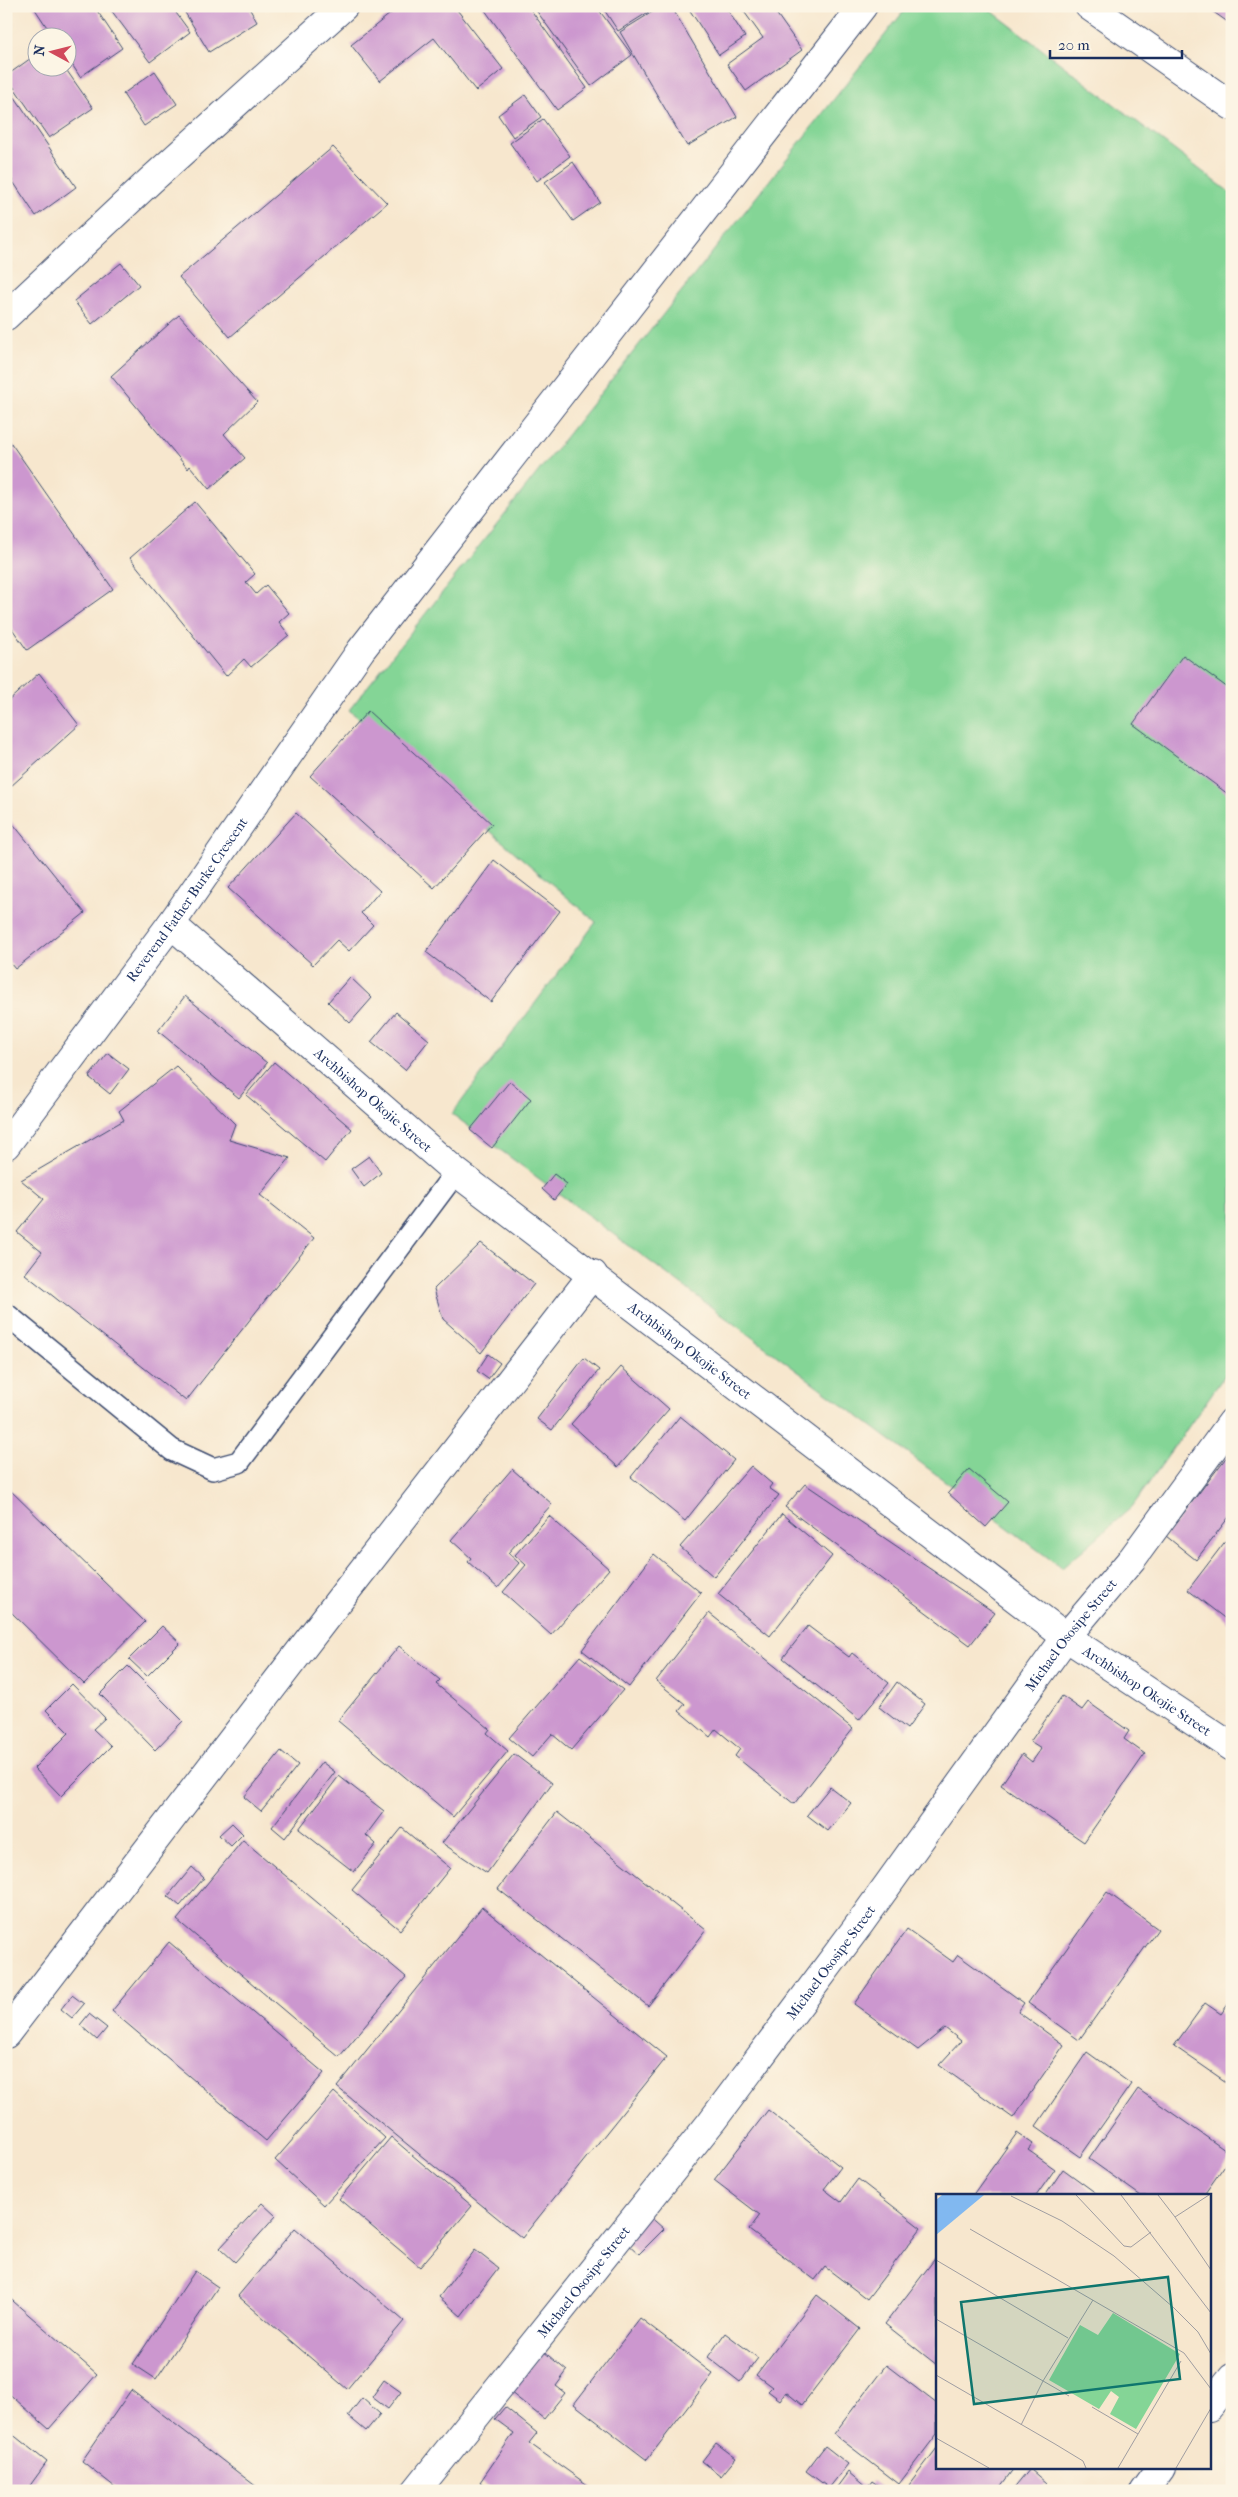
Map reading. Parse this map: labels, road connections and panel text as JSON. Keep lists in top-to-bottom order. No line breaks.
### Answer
{"streets":{"street":["Reverend Father Burke Crescent","Archbishop Okojie Street","Michael Ososipe Street"]},"crossings":[["Reverend Father Burke Crescent","Archbishop Okojie Street"],["Archbishop Okojie Street","Michael Ososipe Street"]],"scale_bar":"20 m","north":"left"}
